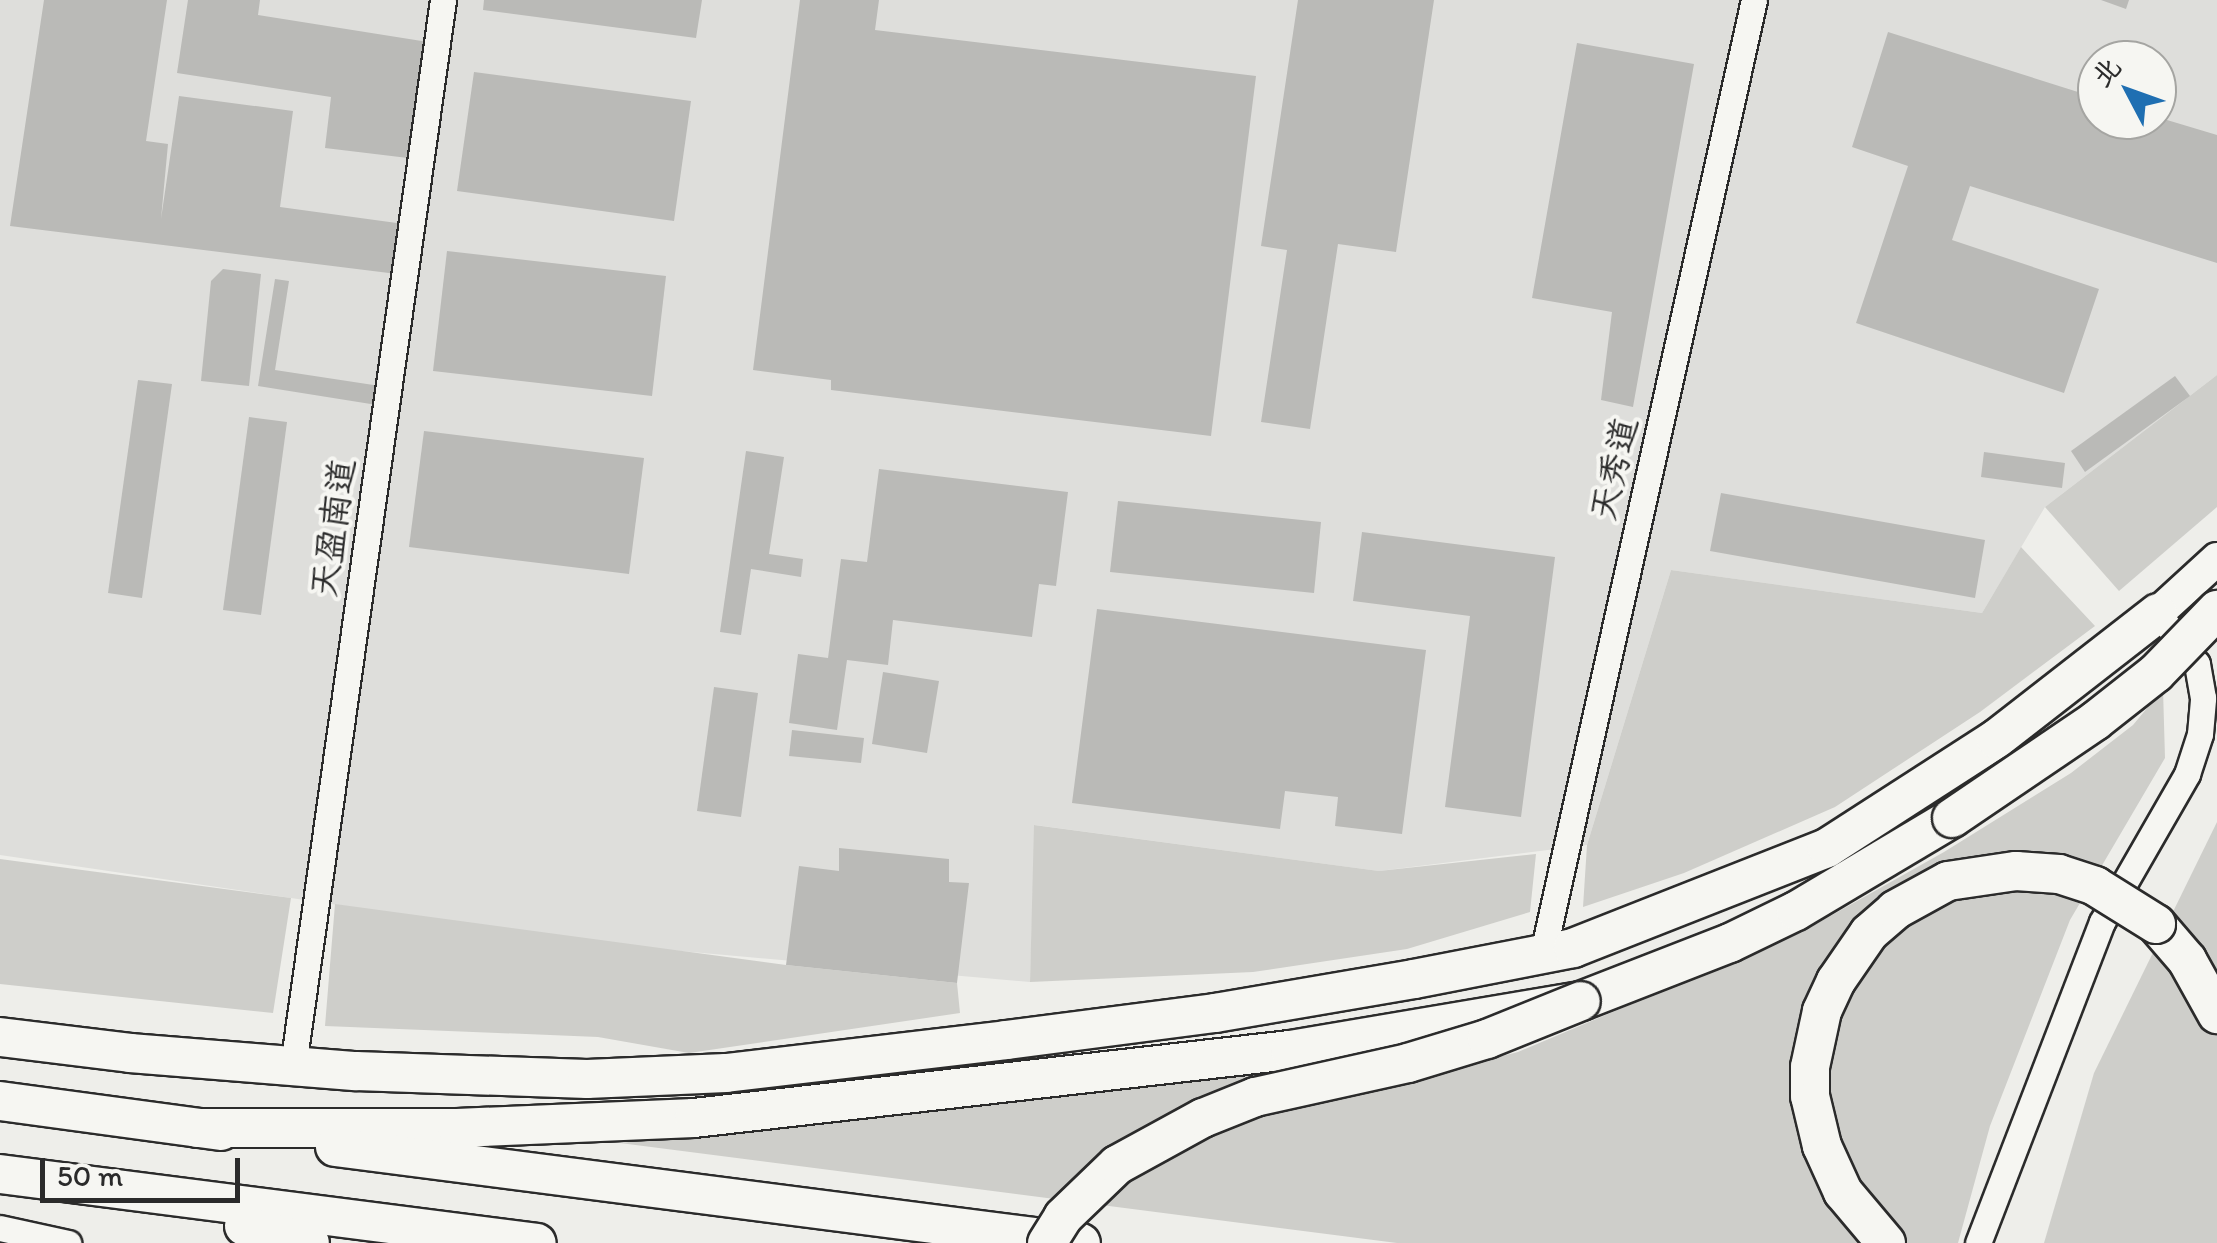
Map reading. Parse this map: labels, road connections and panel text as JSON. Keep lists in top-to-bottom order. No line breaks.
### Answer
{"streets":{"street":["天秀道","天盈南道"]},"scale_bar":"50 m","north":"top left"}
